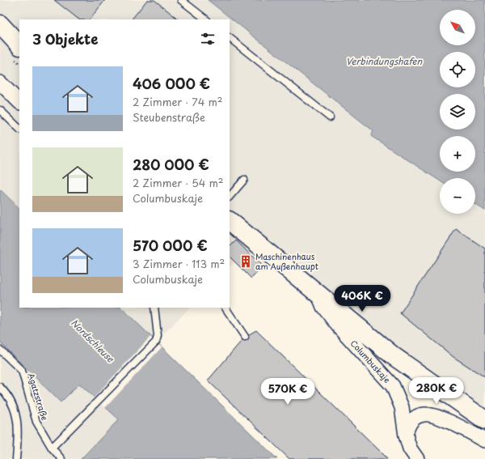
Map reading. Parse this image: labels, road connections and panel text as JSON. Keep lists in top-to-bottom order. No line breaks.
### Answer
{"streets":{"street":["Columbuskaje"],"lane":["Agatzstraße"]},"water":["Verbindungshafen","Nordschleuse"],"places":{"building":["Maschinenhaus am Außenhaupt"]},"north":"top left","page":{"map_buttons":["+","−"],"heading":"3 Objekte","list":[{"name":"406 000 €","note":"2 Zimmer · 74 m² · Steubenstraße"},{"name":"280 000 €","note":"2 Zimmer · 54 m² · Columbuskaje"},{"name":"570 000 €","note":"3 Zimmer · 113 m² · Columbuskaje"}],"price":["406K €","280K €","570K €"]}}
